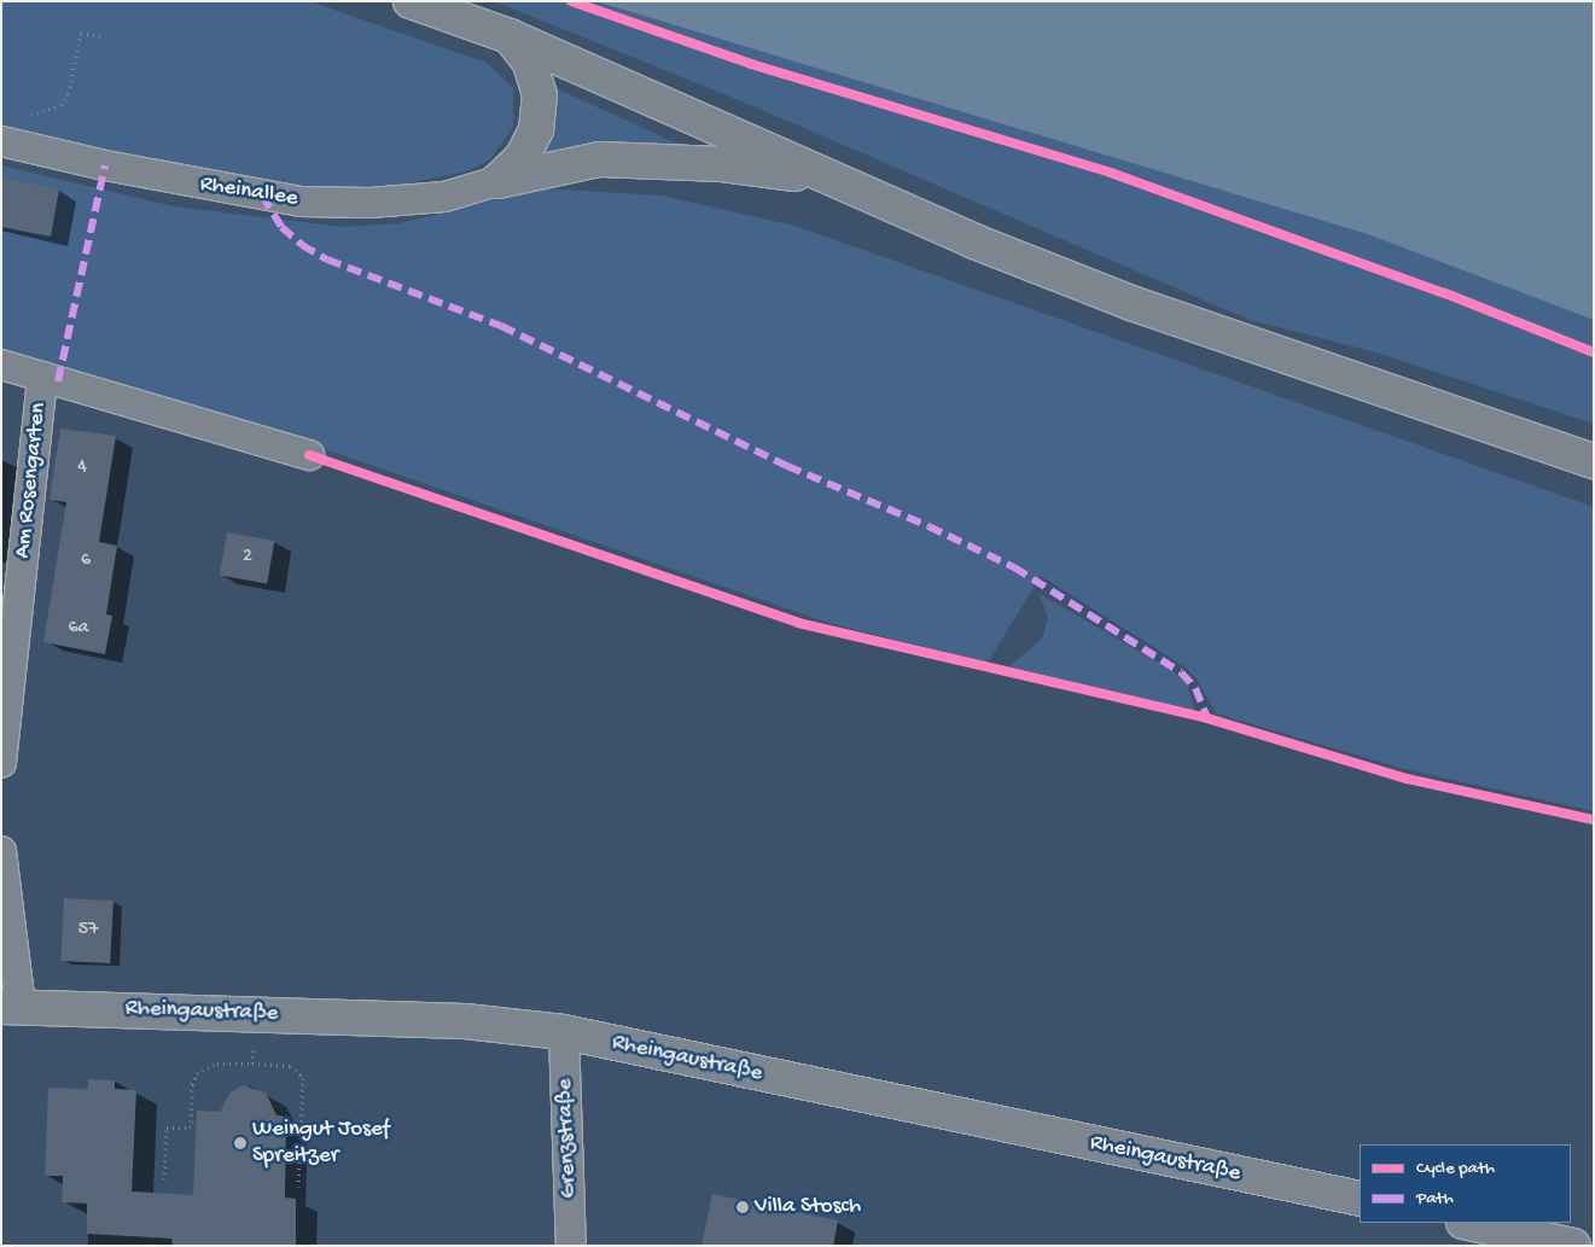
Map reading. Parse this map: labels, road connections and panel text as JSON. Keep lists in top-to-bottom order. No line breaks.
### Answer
{"streets":{"main road":["Rheingaustraße"],"street":["Rheinallee","Am Rosengarten","Grenzstraße"]},"crossings":[["Rheingaustraße","Grenzstraße"]],"places":["Weingut Josef Spreitzer","Villa Stosch"],"house_numbers":["4","2","6","6a","57"],"legend":["Cycle path","Path"]}
